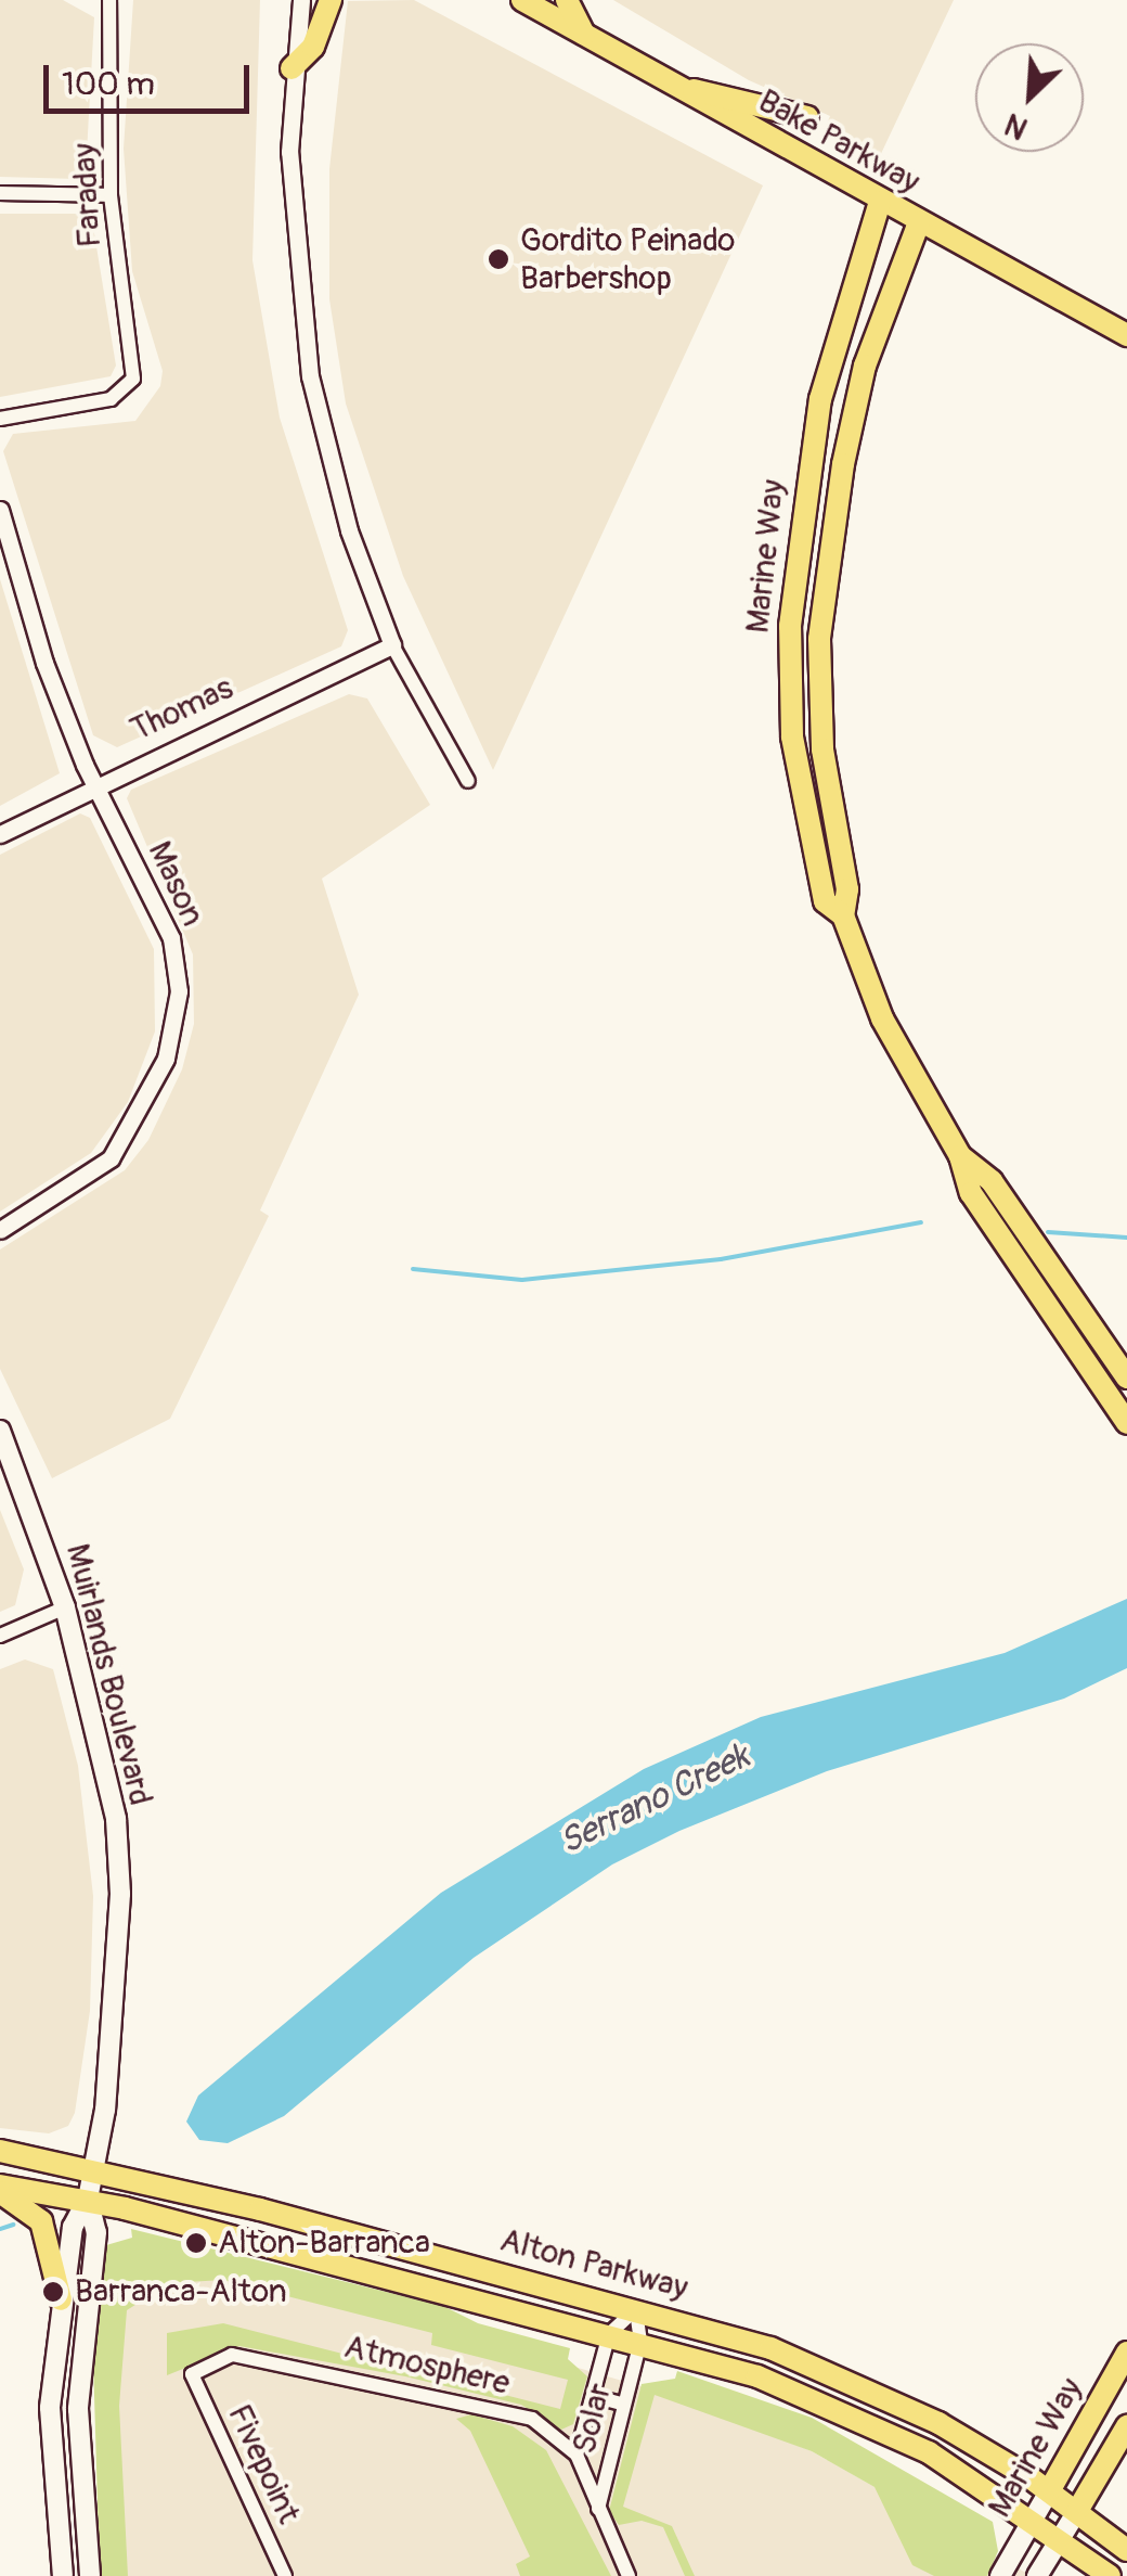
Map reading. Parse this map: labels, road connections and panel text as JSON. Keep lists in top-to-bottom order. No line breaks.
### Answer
{"streets":{"main road":["Bake Parkway","Marine Way","Muirlands Boulevard","Alton Parkway"],"street":["Faraday","Thomas","Mason","Atmosphere","Solar","Fivepoint"]},"crossings":[["Bake Parkway","Marine Way"],["Marine Way","Alton Parkway"],["Thomas","Mason"],["Muirlands Boulevard","Alton Parkway"],["Alton Parkway","Solar"],["Atmosphere","Solar"],["Atmosphere","Fivepoint"]],"water":["Serrano Creek"],"places":["Gordito Peinado Barbershop","Alton-Barranca","Barranca-Alton"],"scale_bar":"100 m","north":"bottom left"}
